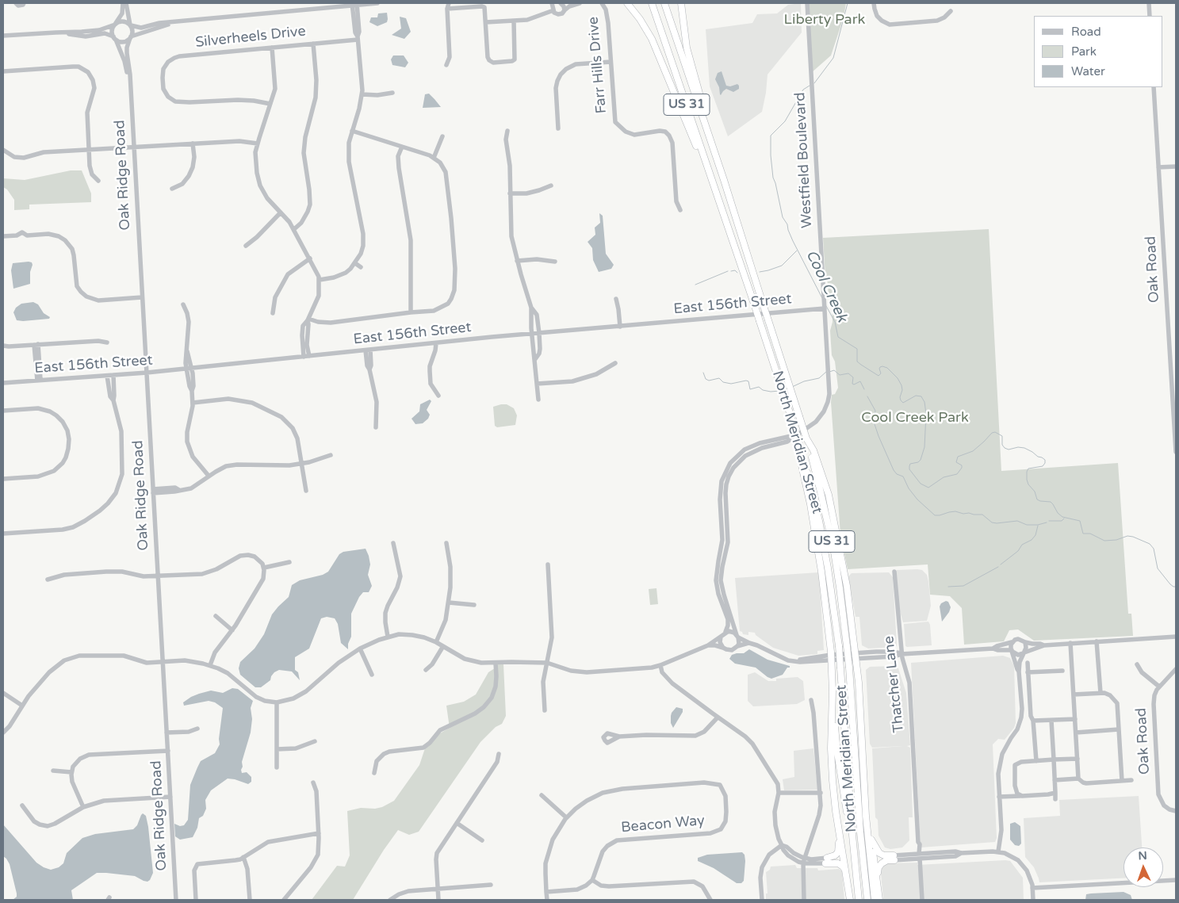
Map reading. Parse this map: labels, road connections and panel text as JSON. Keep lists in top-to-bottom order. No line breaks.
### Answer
{"streets":{"highway":["US 31","North Meridian Street"],"street":["Silverheels Drive","Farr Hills Drive","Westfield Boulevard","Oak Ridge Road","Oak Road","East 156th Street","Thatcher Lane","Beacon Way"]},"crossings":[["Westfield Boulevard","East 156th Street"],["Oak Ridge Road","East 156th Street"]],"water":["Cool Creek"],"parks":["Liberty Park","Cool Creek Park"],"legend":["Road","Park","Water"],"north":"top"}
